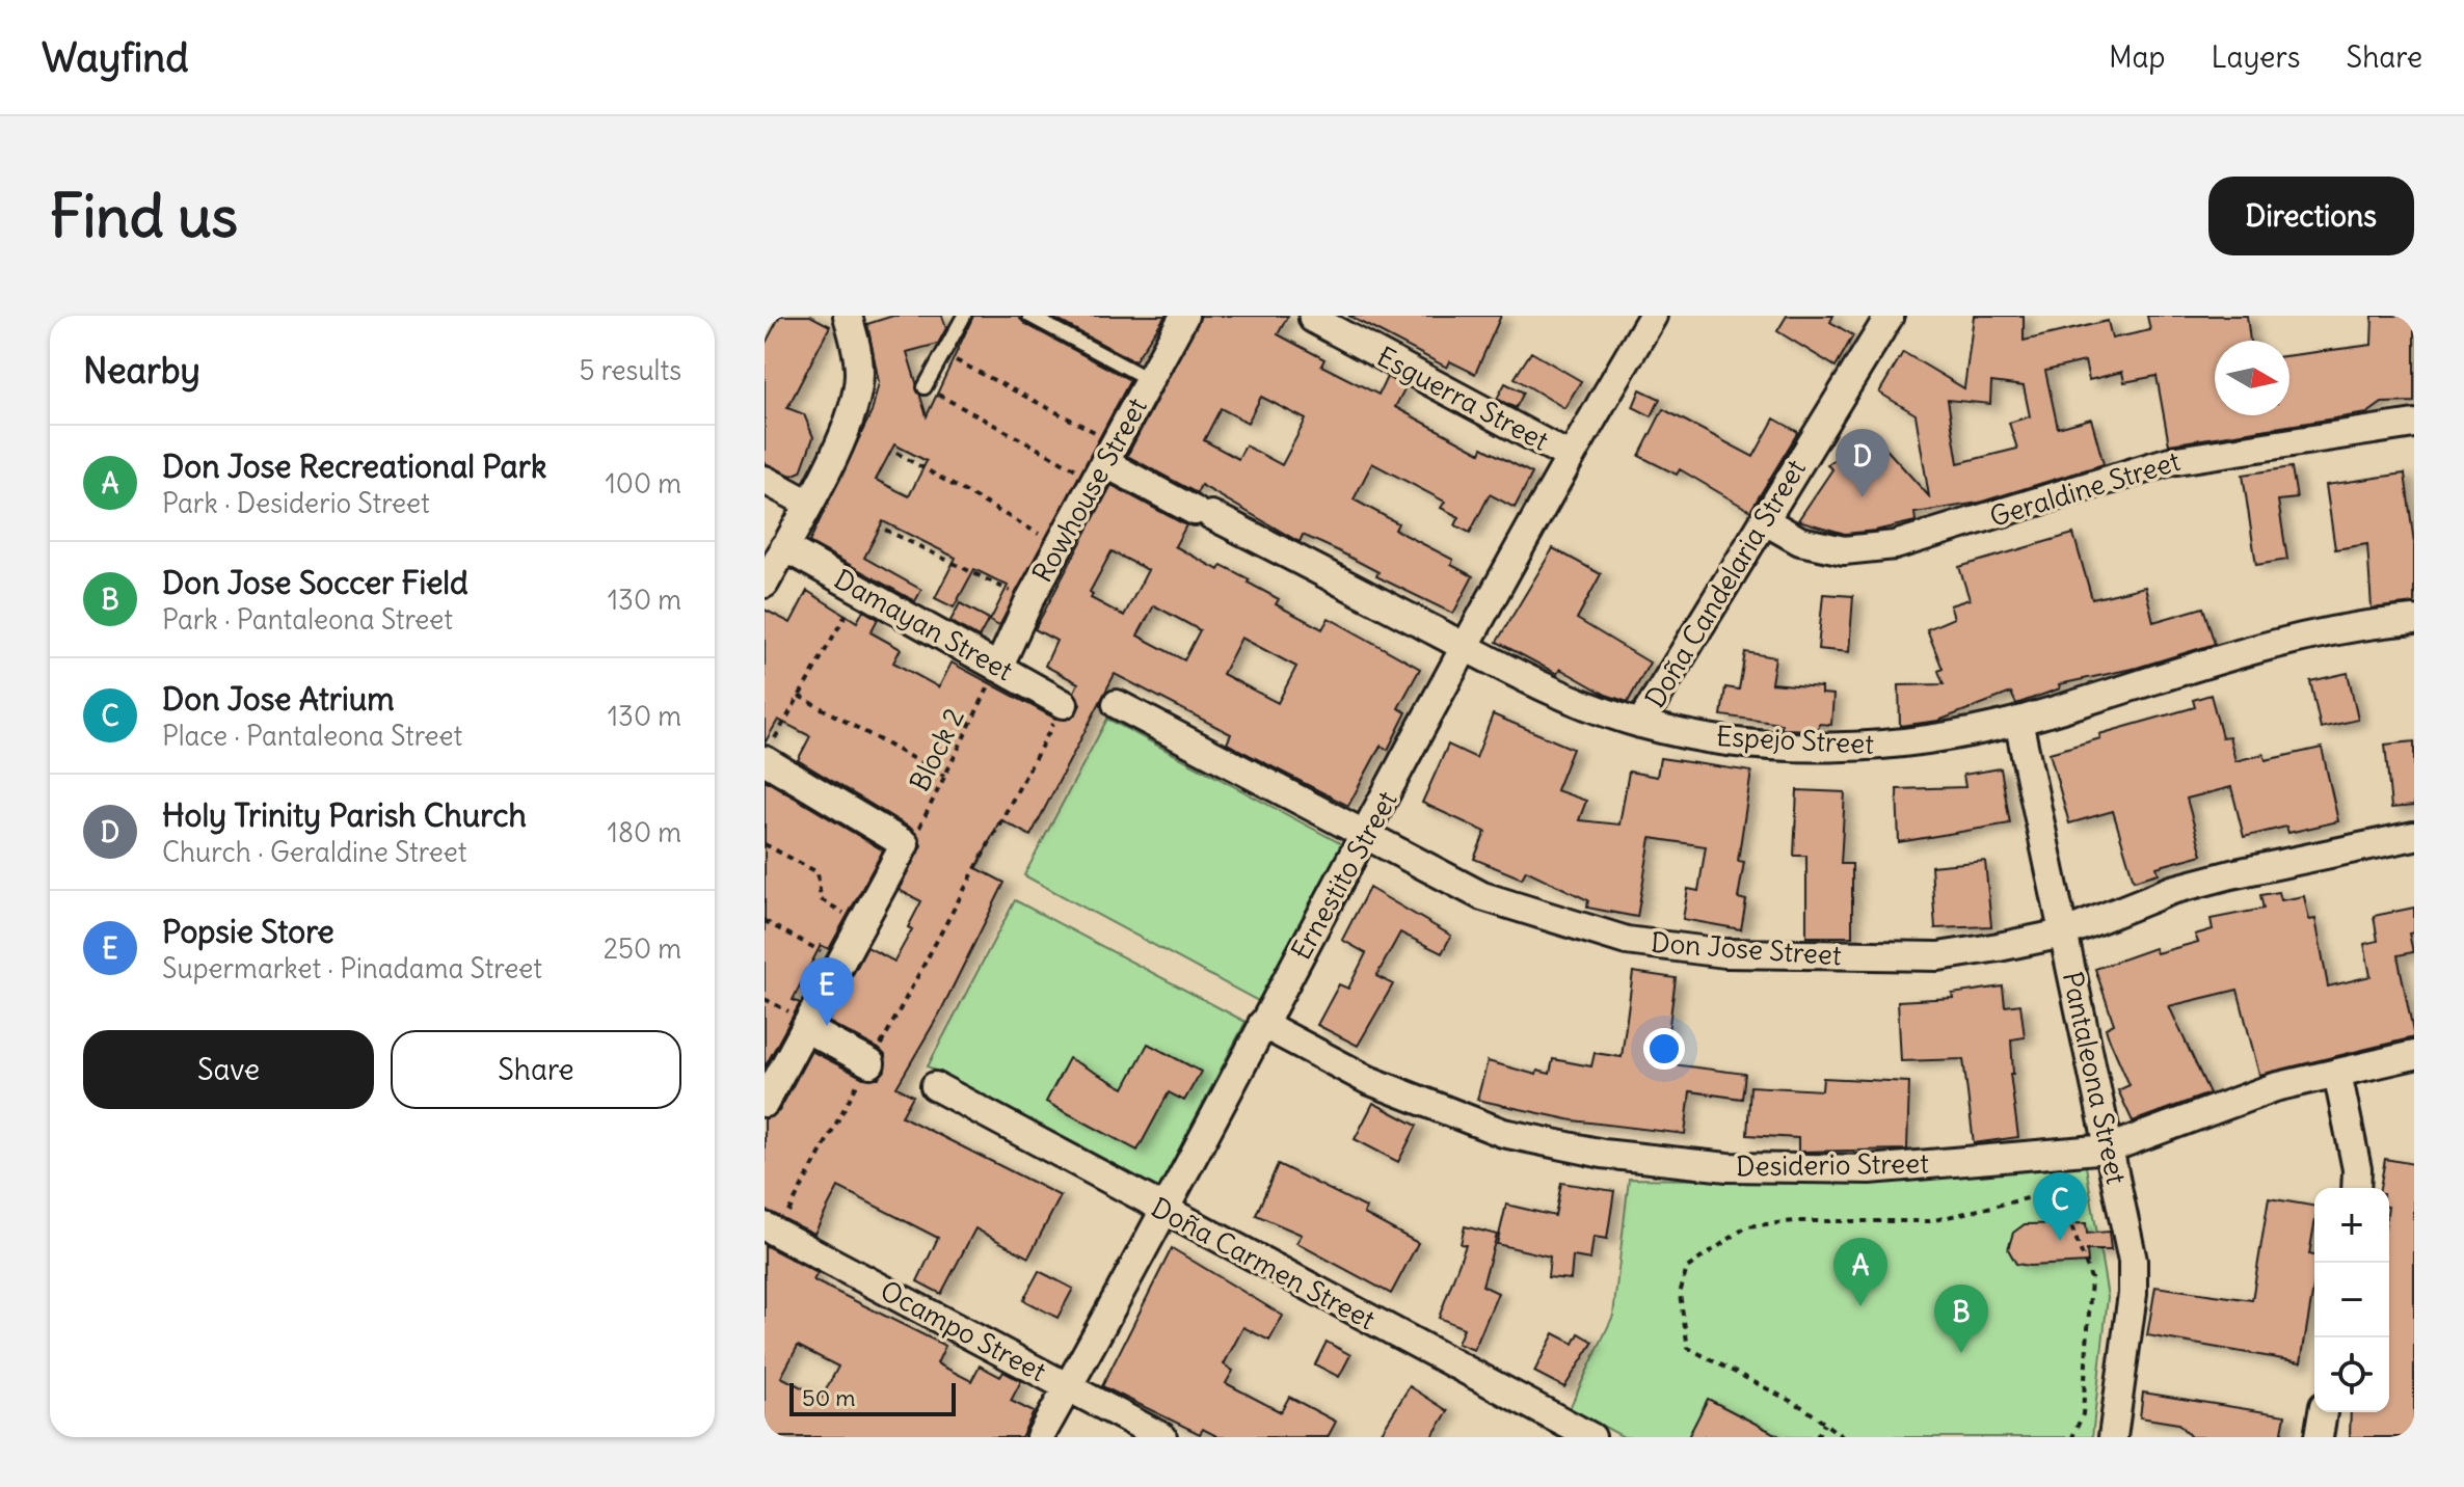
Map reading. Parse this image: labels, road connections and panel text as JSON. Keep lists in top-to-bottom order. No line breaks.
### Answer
{"streets":{"street":["Esguerra Street","Geraldine Street","Rowhouse Street","Doña Candelaria Street","Damayan Street","Espejo Street","Ernestito Street","Don Jose Street","Pantaleona Street","Desiderio Street","Doña Carmen Street","Ocampo Street"],"path":["Block 2"]},"crossings":[["Esguerra Street","Ernestito Street"],["Geraldine Street","Doña Candelaria Street"],["Rowhouse Street","Damayan Street"],["Rowhouse Street","Espejo Street"],["Rowhouse Street","Block 2"],["Doña Candelaria Street","Espejo Street"],["Damayan Street","Block 2"],["Espejo Street","Ernestito Street"],["Espejo Street","Pantaleona Street"],["Ernestito Street","Don Jose Street"],["Ernestito Street","Desiderio Street"],["Ernestito Street","Doña Carmen Street"],["Ernestito Street","Ocampo Street"],["Don Jose Street","Pantaleona Street"],["Pantaleona Street","Desiderio Street"]],"scale_bar":"50 m","north":"right","page":{"header":"Wayfind","nav":["Map","Layers","Share"],"buttons":["Directions",["Save","Share"]],"title":"Find us","heading":["Nearby","5 results"],"list":[{"mark":"A","name":"Don Jose Recreational Park","note":"Park · Desiderio Street","value":"100 m"},{"mark":"B","name":"Don Jose Soccer Field","note":"Park · Pantaleona Street","value":"130 m"},{"mark":"C","name":"Don Jose Atrium","note":"Place · Pantaleona Street","value":"130 m"},{"mark":"D","name":"Holy Trinity Parish Church","note":"Church · Geraldine Street","value":"180 m"},{"mark":"E","name":"Popsie Store","note":"Supermarket · Pinadama Street","value":"250 m"}],"pins":["D","E","C","A","B"],"map_buttons":["+","−"],"scale":"50 m"}}
